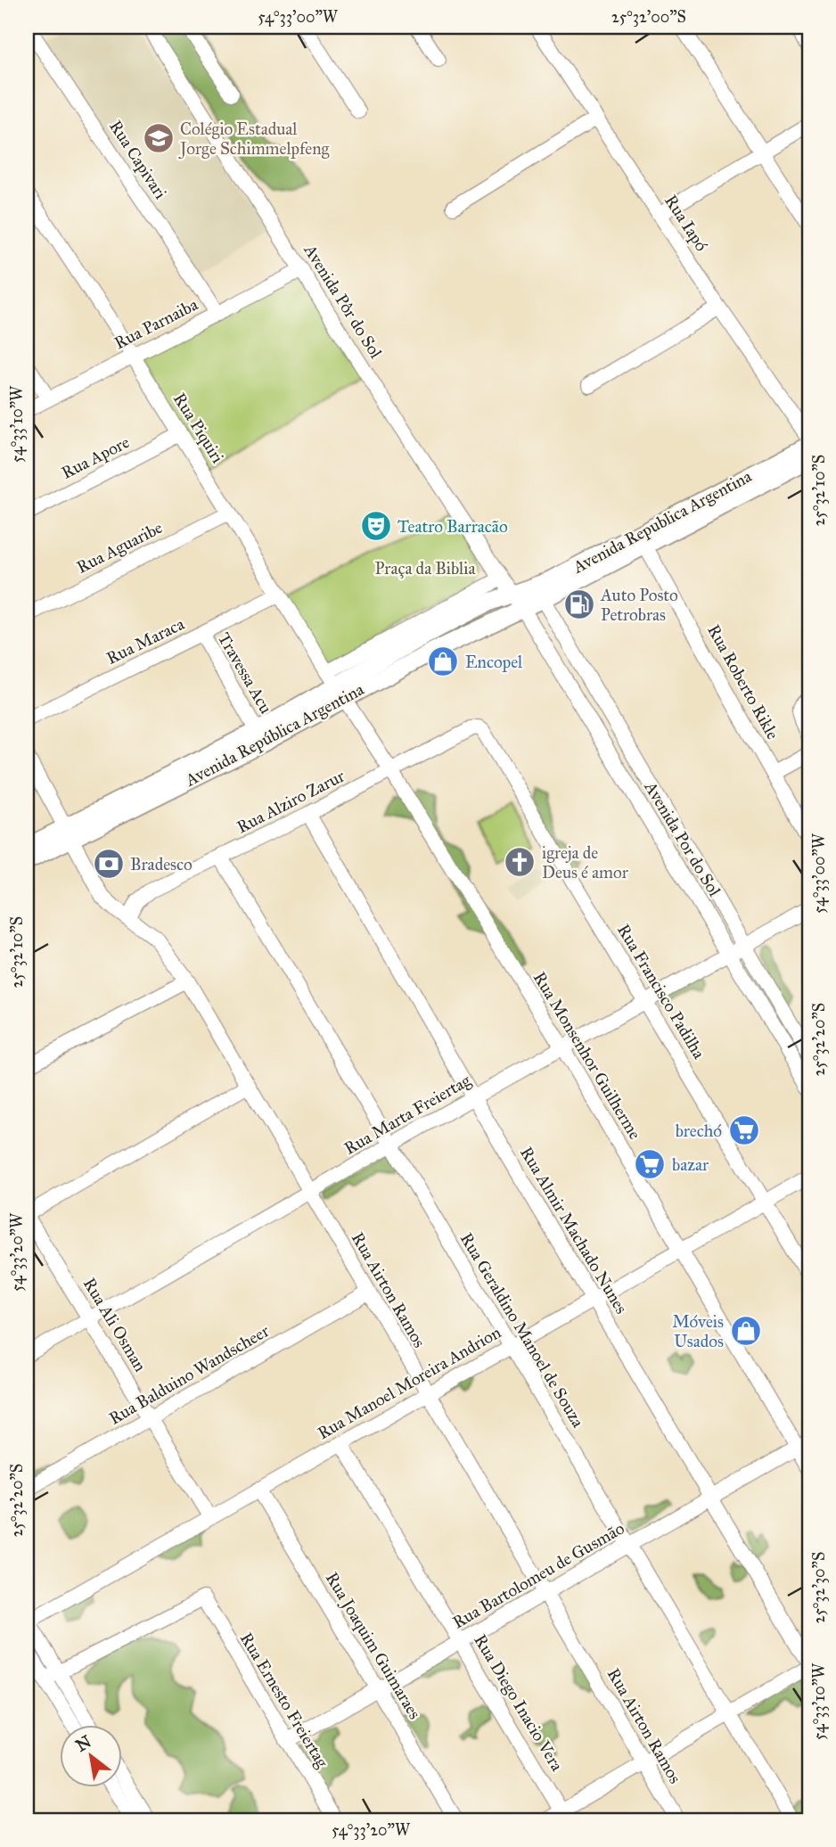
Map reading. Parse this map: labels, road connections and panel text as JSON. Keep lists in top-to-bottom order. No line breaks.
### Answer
{"streets":{"main road":["Avenida Republica Argentina","Avenida República Argentina"],"street":["Rua Capivari","Rua Iapó","Avenida Pôr do Sol","Rua Parnaiba","Rua Piquiri","Rua Apore","Rua Aguaribe","Rua Maraca","Travessa Acu","Rua Roberto Rikle","Rua Alziro Zarur","Avenida Por do Sol","Rua Francisco Padilha","Rua Monsenhor Guilherme","Rua Marta Freiertag","Rua Almir Machado Nunes","Rua Airton Ramos","Rua Ali Osman","Rua Geraldino Manoel de Souza","Rua Balduino Wandscheer","Rua Manoel Moreira Andrion","Rua Bartolomeu de Gusmão","Rua Joaquim Guimaraes","Rua Ernesto Freiertag","Rua Diego Inacio Vera"]},"crossings":[["Rua Capivari","Rua Parnaiba"],["Avenida Pôr do Sol","Rua Parnaiba"],["Avenida Pôr do Sol","Avenida Republica Argentina"],["Avenida Pôr do Sol","Avenida República Argentina"],["Avenida Pôr do Sol","Avenida Por do Sol"],["Rua Parnaiba","Rua Piquiri"],["Rua Piquiri","Rua Apore"],["Rua Piquiri","Rua Aguaribe"],["Rua Piquiri","Rua Maraca"],["Rua Piquiri","Avenida República Argentina"],["Rua Piquiri","Rua Monsenhor Guilherme"],["Avenida Republica Argentina","Rua Roberto Rikle"],["Avenida Republica Argentina","Avenida República Argentina"],["Avenida Republica Argentina","Avenida Por do Sol"],["Rua Maraca","Travessa Acu"],["Travessa Acu","Avenida República Argentina"],["Avenida República Argentina","Avenida Por do Sol"],["Avenida República Argentina","Rua Monsenhor Guilherme"],["Avenida República Argentina","Rua Airton Ramos"],["Rua Alziro Zarur","Rua Francisco Padilha"],["Rua Alziro Zarur","Rua Monsenhor Guilherme"],["Rua Alziro Zarur","Rua Almir Machado Nunes"],["Rua Alziro Zarur","Rua Airton Ramos"],["Rua Alziro Zarur","Rua Geraldino Manoel de Souza"],["Avenida Por do Sol","Rua Marta Freiertag"],["Rua Francisco Padilha","Rua Marta Freiertag"],["Rua Francisco Padilha","Rua Manoel Moreira Andrion"],["Rua Monsenhor Guilherme","Rua Marta Freiertag"],["Rua Monsenhor Guilherme","Rua Manoel Moreira Andrion"],["Rua Monsenhor Guilherme","Rua Bartolomeu de Gusmão"],["Rua Marta Freiertag","Rua Almir Machado Nunes"],["Rua Marta Freiertag","Rua Airton Ramos"],["Rua Marta Freiertag","Rua Ali Osman"],["Rua Marta Freiertag","Rua Geraldino Manoel de Souza"],["Rua Almir Machado Nunes","Rua Manoel Moreira Andrion"],["Rua Almir Machado Nunes","Rua Bartolomeu de Gusmão"],["Rua Airton Ramos","Rua Balduino Wandscheer"],["Rua Airton Ramos","Rua Manoel Moreira Andrion"],["Rua Airton Ramos","Rua Bartolomeu de Gusmão"],["Rua Ali Osman","Rua Balduino Wandscheer"],["Rua Ali Osman","Rua Manoel Moreira Andrion"],["Rua Geraldino Manoel de Souza","Rua Manoel Moreira Andrion"],["Rua Geraldino Manoel de Souza","Rua Bartolomeu de Gusmão"],["Rua Manoel Moreira Andrion","Rua Joaquim Guimaraes"],["Rua Manoel Moreira Andrion","Rua Diego Inacio Vera"],["Rua Bartolomeu de Gusmão","Rua Joaquim Guimaraes"],["Rua Bartolomeu de Gusmão","Rua Ernesto Freiertag"],["Rua Bartolomeu de Gusmão","Rua Diego Inacio Vera"]],"parks":["Praça da Biblia"],"places":{"school or university":["Colégio Estadual Jorge Schimmelpfeng"],"theatre":["Teatro Barracão"],"fuel station":["Auto Posto Petrobras"],"shop":["Encopel","Móveis Usados"],"church":["igreja de Deus é amor"],"bank":["Bradesco"],"supermarket":["brechó","bazar"]},"north":"top left","coordinates":["54°33'00\"W","25°32'00\"S","54°33'10\"W","25°32'10\"S","25°32'20\"S","54°33'20\"W","25°32'30\"S"]}
